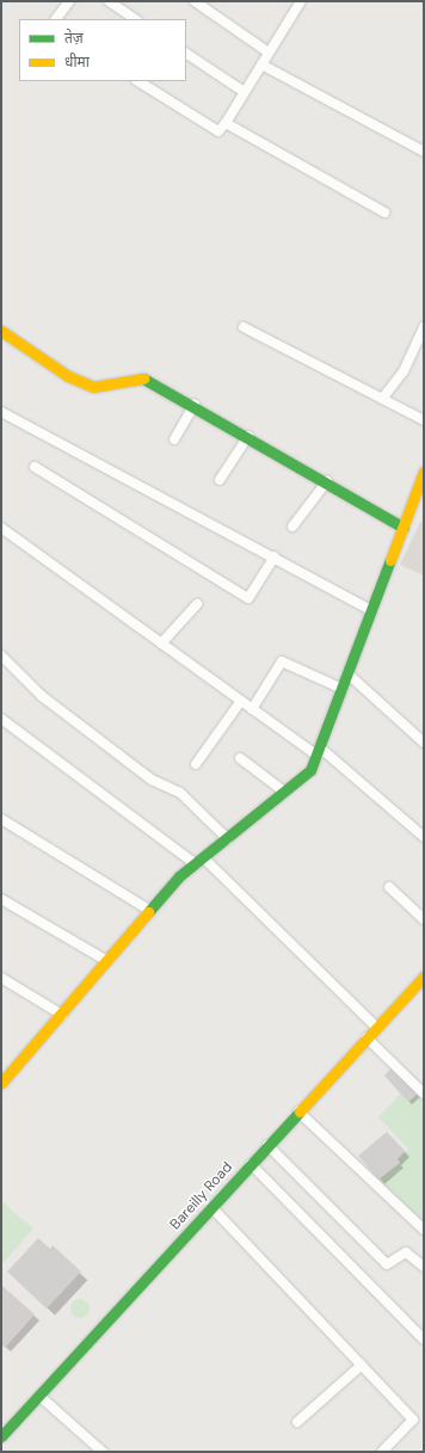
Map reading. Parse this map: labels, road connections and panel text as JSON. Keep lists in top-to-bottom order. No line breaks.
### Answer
{"streets":{"main road":["Bareilly Road"]},"legend":["तेज़","धीमा"]}
